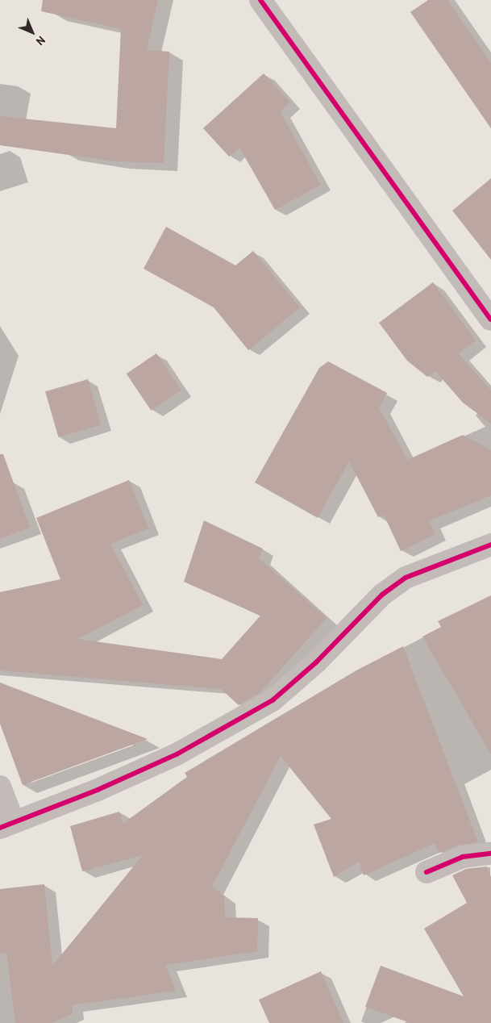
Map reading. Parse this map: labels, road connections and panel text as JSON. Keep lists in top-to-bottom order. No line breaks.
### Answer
{"north":"bottom right"}
